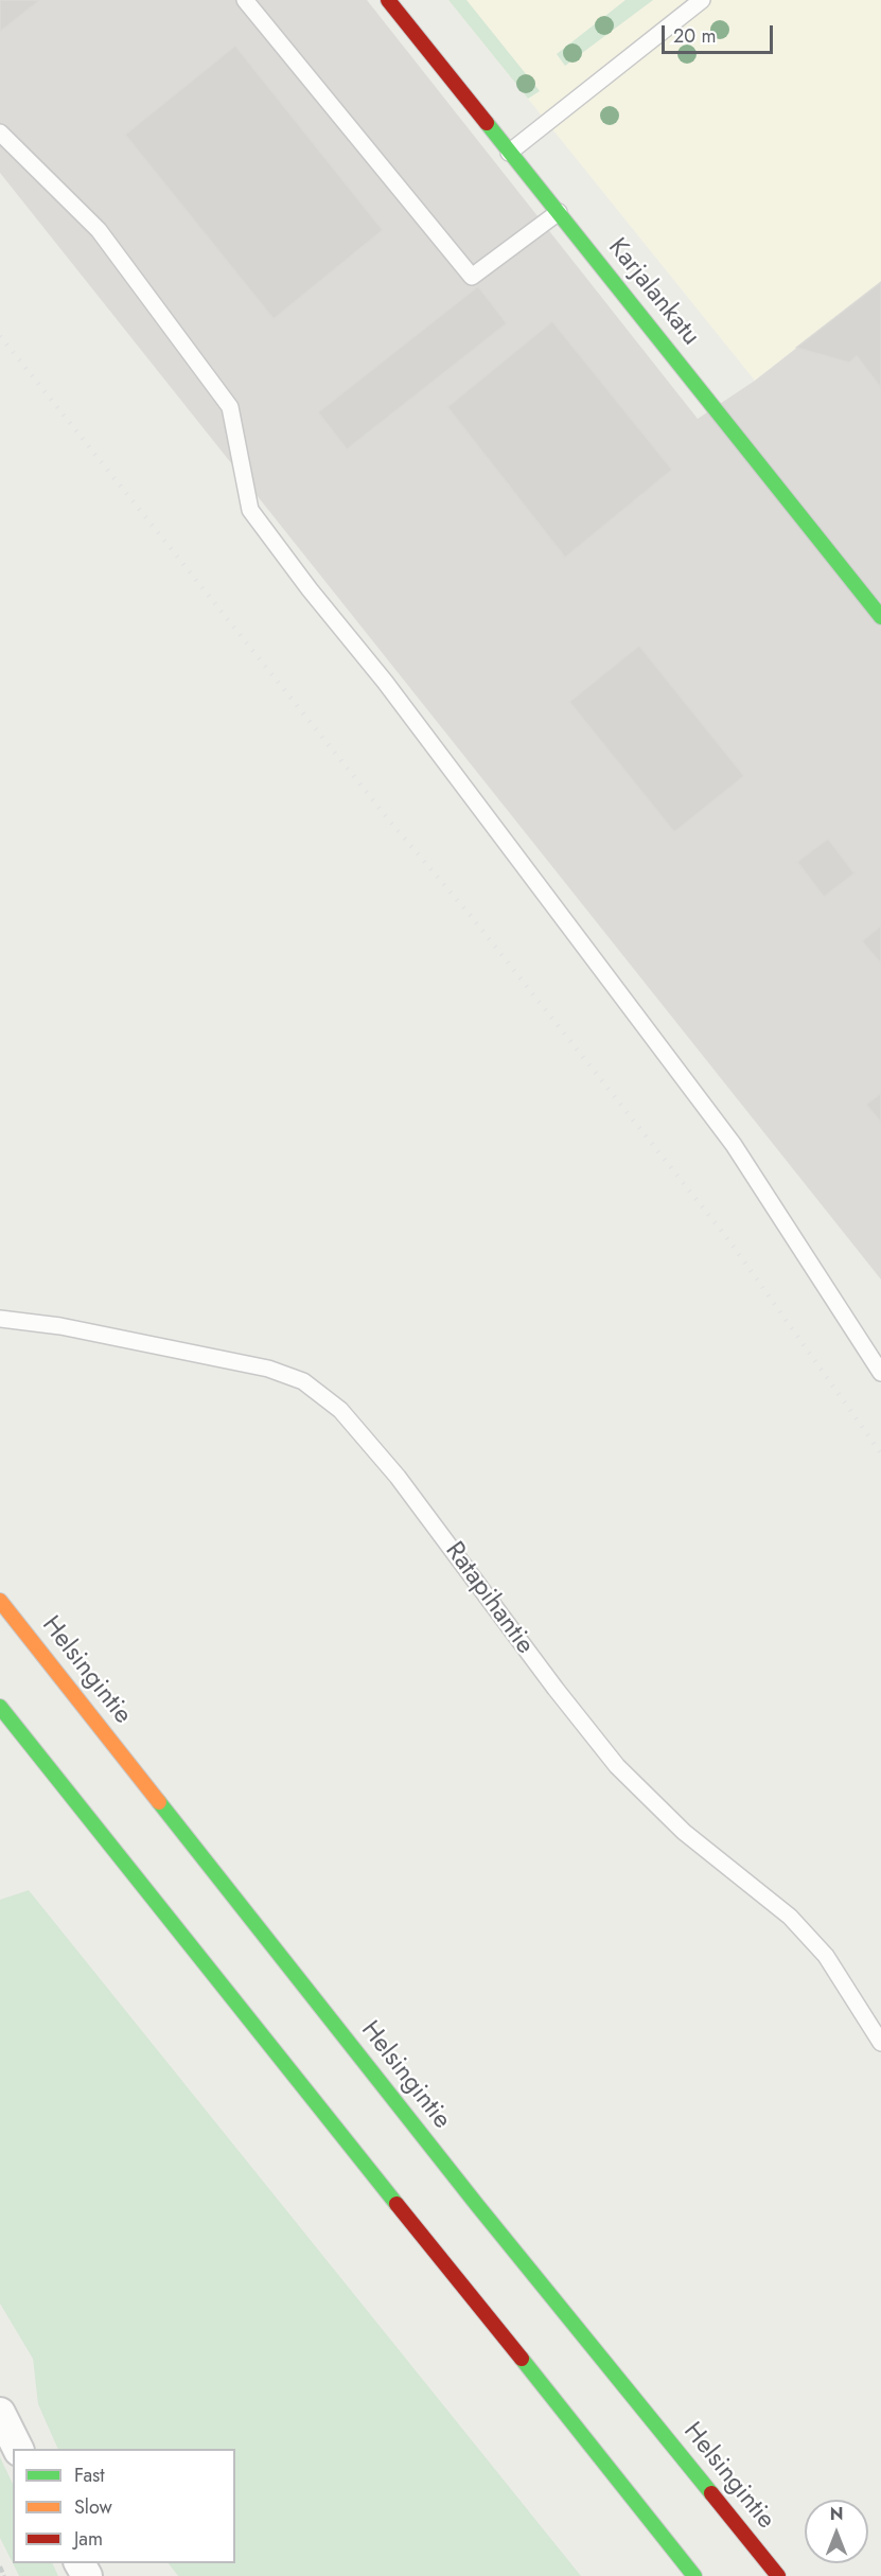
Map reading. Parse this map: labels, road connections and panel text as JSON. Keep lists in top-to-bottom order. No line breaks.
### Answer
{"streets":{"main road":["Karjalankatu","Helsingintie"],"lane":["Ratapihantie"]},"legend":["Fast","Slow","Jam"],"scale_bar":"20 m","north":"top"}
